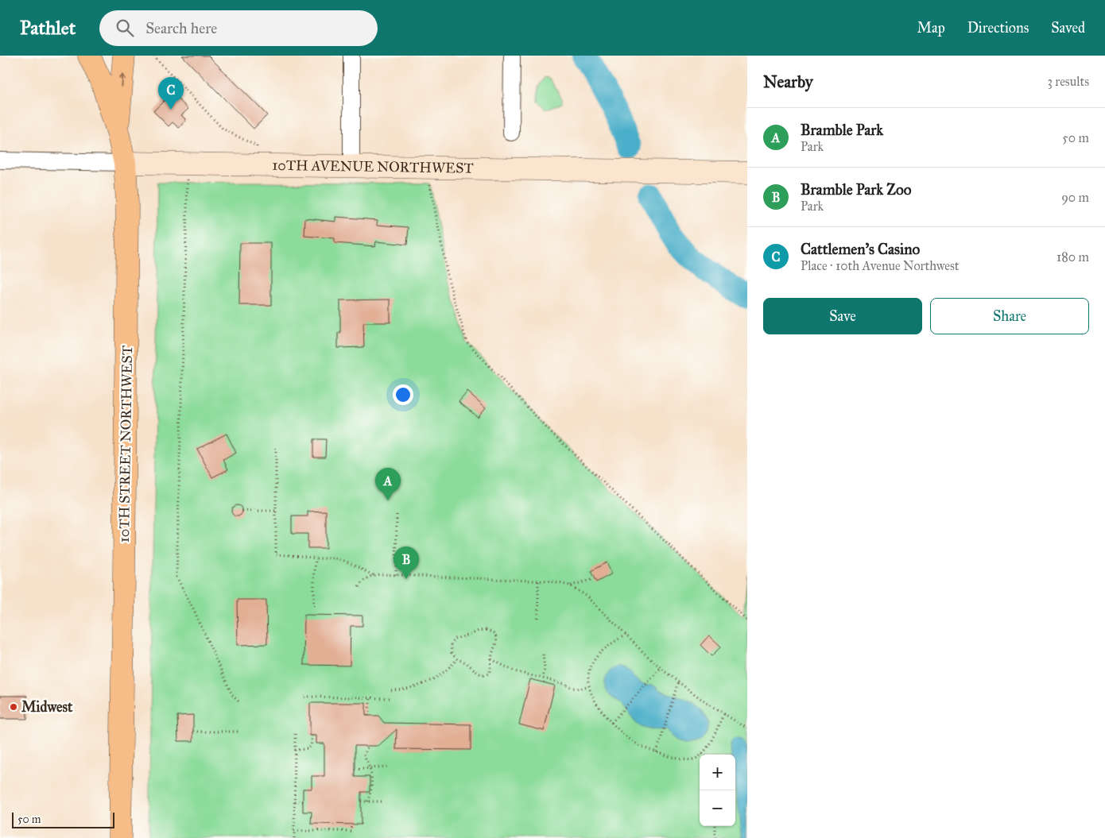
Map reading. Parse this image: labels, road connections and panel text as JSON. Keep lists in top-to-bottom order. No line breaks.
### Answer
{"streets":{"main road":["10TH STREET NORTHWEST"],"street":["10TH AVENUE NORTHWEST"]},"crossings":[["10TH AVENUE NORTHWEST","10TH STREET NORTHWEST"]],"places":["Midwest"],"scale_bar":"50 m","page":{"header":"Pathlet","search":"Search here","nav":["Map","Directions","Saved"],"heading":["Nearby","3 results"],"pins":["C","A","B"],"list":[{"mark":"A","name":"Bramble Park","note":"Park","value":"50 m"},{"mark":"B","name":"Bramble Park Zoo","note":"Park","value":"90 m"},{"mark":"C","name":"Cattlemen's Casino","note":"Place · 10th Avenue Northwest","value":"180 m"}],"buttons":["Save","Share"],"map_buttons":["+","−"],"scale":"50 m"}}
